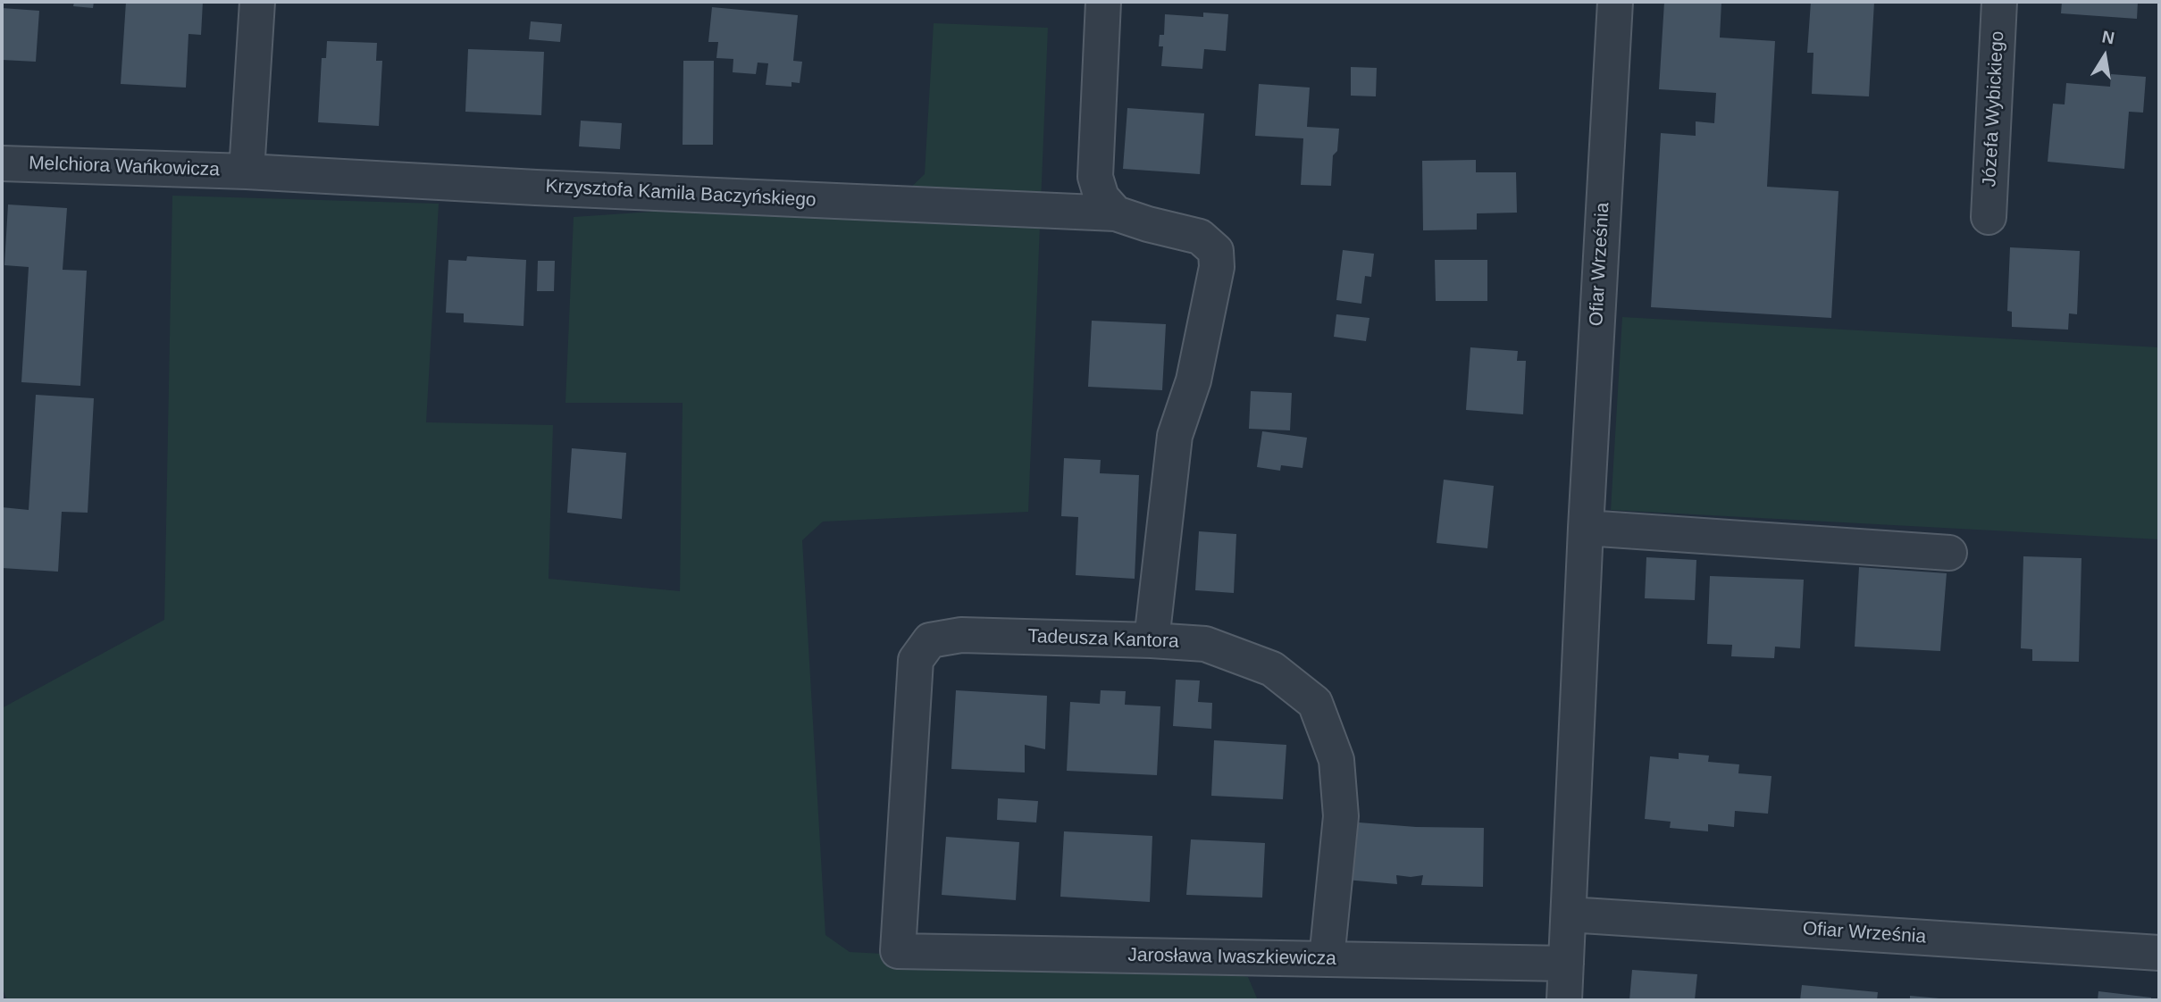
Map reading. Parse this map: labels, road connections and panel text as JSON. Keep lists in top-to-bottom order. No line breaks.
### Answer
{"streets":{"street":["Józefa Wybickiego","Melchiora Wańkowicza","Krzysztofa Kamila Baczyńskiego","Ofiar Września","Tadeusza Kantora","Jarosława Iwaszkiewicza"]},"crossings":[["Melchiora Wańkowicza","Krzysztofa Kamila Baczyńskiego"],["Krzysztofa Kamila Baczyńskiego","Tadeusza Kantora"],["Ofiar Września","Jarosława Iwaszkiewicza"],["Tadeusza Kantora","Jarosława Iwaszkiewicza"]],"north":"top"}
